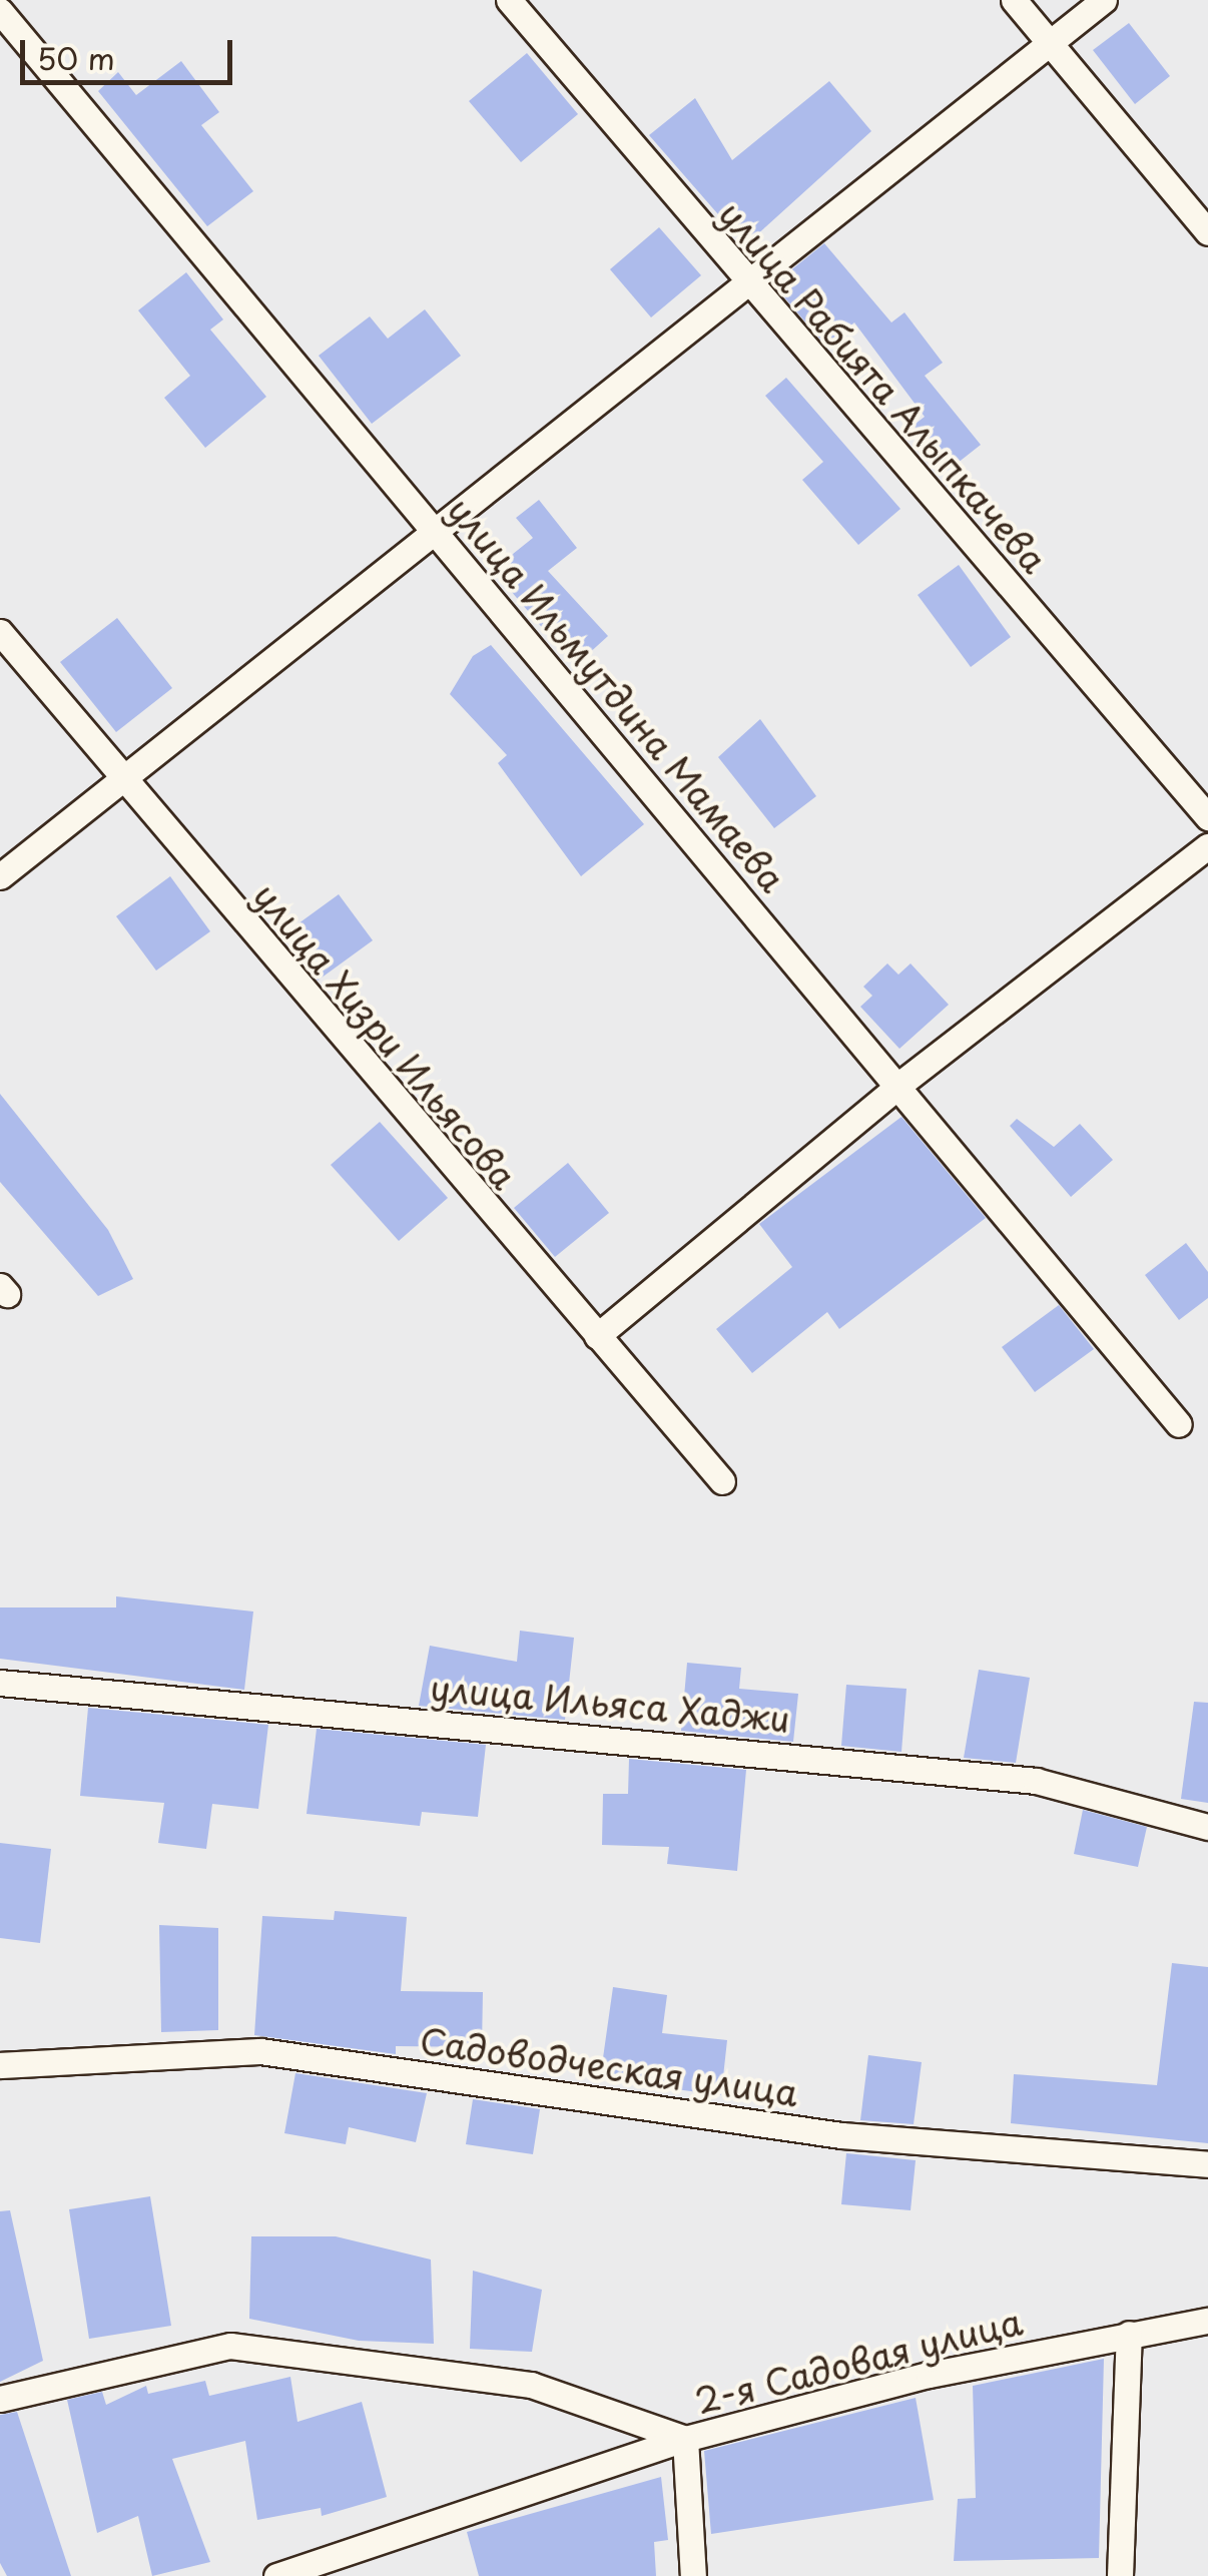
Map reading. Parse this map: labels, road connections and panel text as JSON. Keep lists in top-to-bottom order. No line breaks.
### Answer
{"streets":{"street":["улица Рабията Алыпкачева","улица Ильмутдина Мамаева","улица Хизри Ильясова","улица Ильяса Хаджи","Садоводческая улица","2-я Садовая улица"]},"scale_bar":"50 m"}
